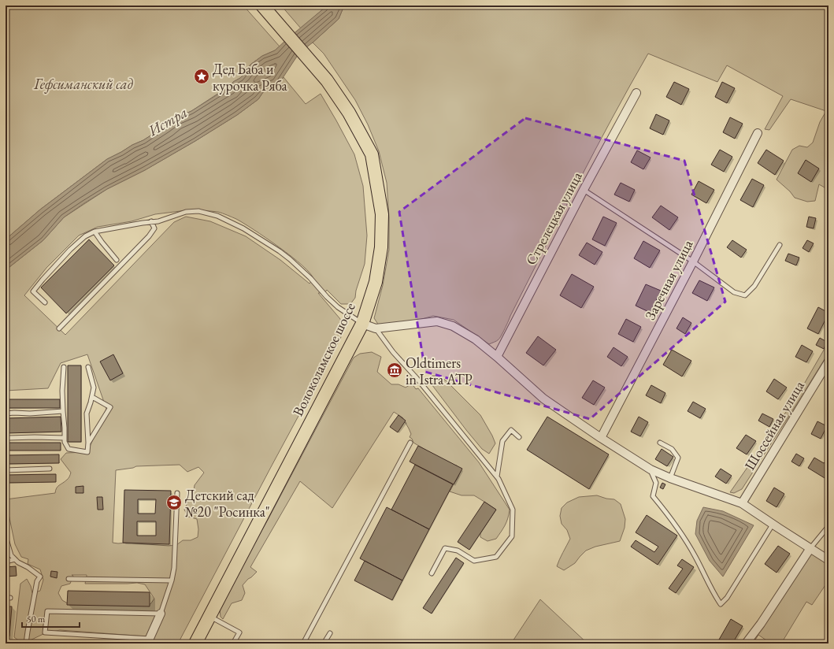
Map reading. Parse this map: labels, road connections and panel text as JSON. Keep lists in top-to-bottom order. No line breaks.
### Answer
{"streets":{"main road":["Волоколамское шоссе"],"street":["Стрелецкая улица","Заречная улица","Шоссейная улица"]},"water":["Истра"],"parks":["Гефсиманский сад"],"places":{"place":["Дед Баба и курочка Ряба"],"museum":["Oldtimers in Istra ATP"],"school or university":["Детский сад №20 \"Росинка\""]},"scale_bar":"50 m"}
